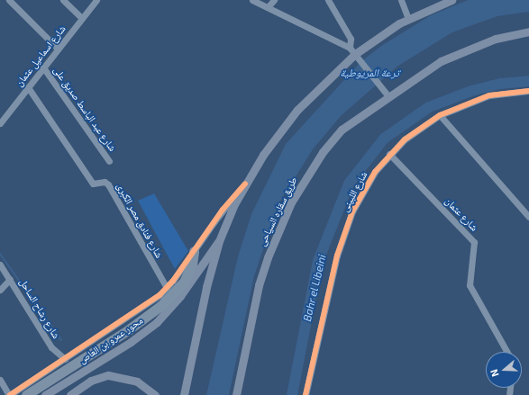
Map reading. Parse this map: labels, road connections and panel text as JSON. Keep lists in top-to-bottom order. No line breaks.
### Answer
{"streets":{"main road":["طريق سقاره السياحى","محور عمرو بن العاص"],"street":["شارع اسماعيل عثمان","شارع عبد الباسط صديق على","شارع اللبينى","شارع عثمان","شارع فنادق مصر الكبرى","شارع رشاح الساحل"]},"crossings":[["شارع اسماعيل عثمان","شارع عبد الباسط صديق على"],["شارع اسماعيل عثمان","شارع فنادق مصر الكبرى"],["شارع اللبينى","شارع عثمان"]],"water":["ترعة المريوطية","Bahr el Libeini"],"north":"left"}
